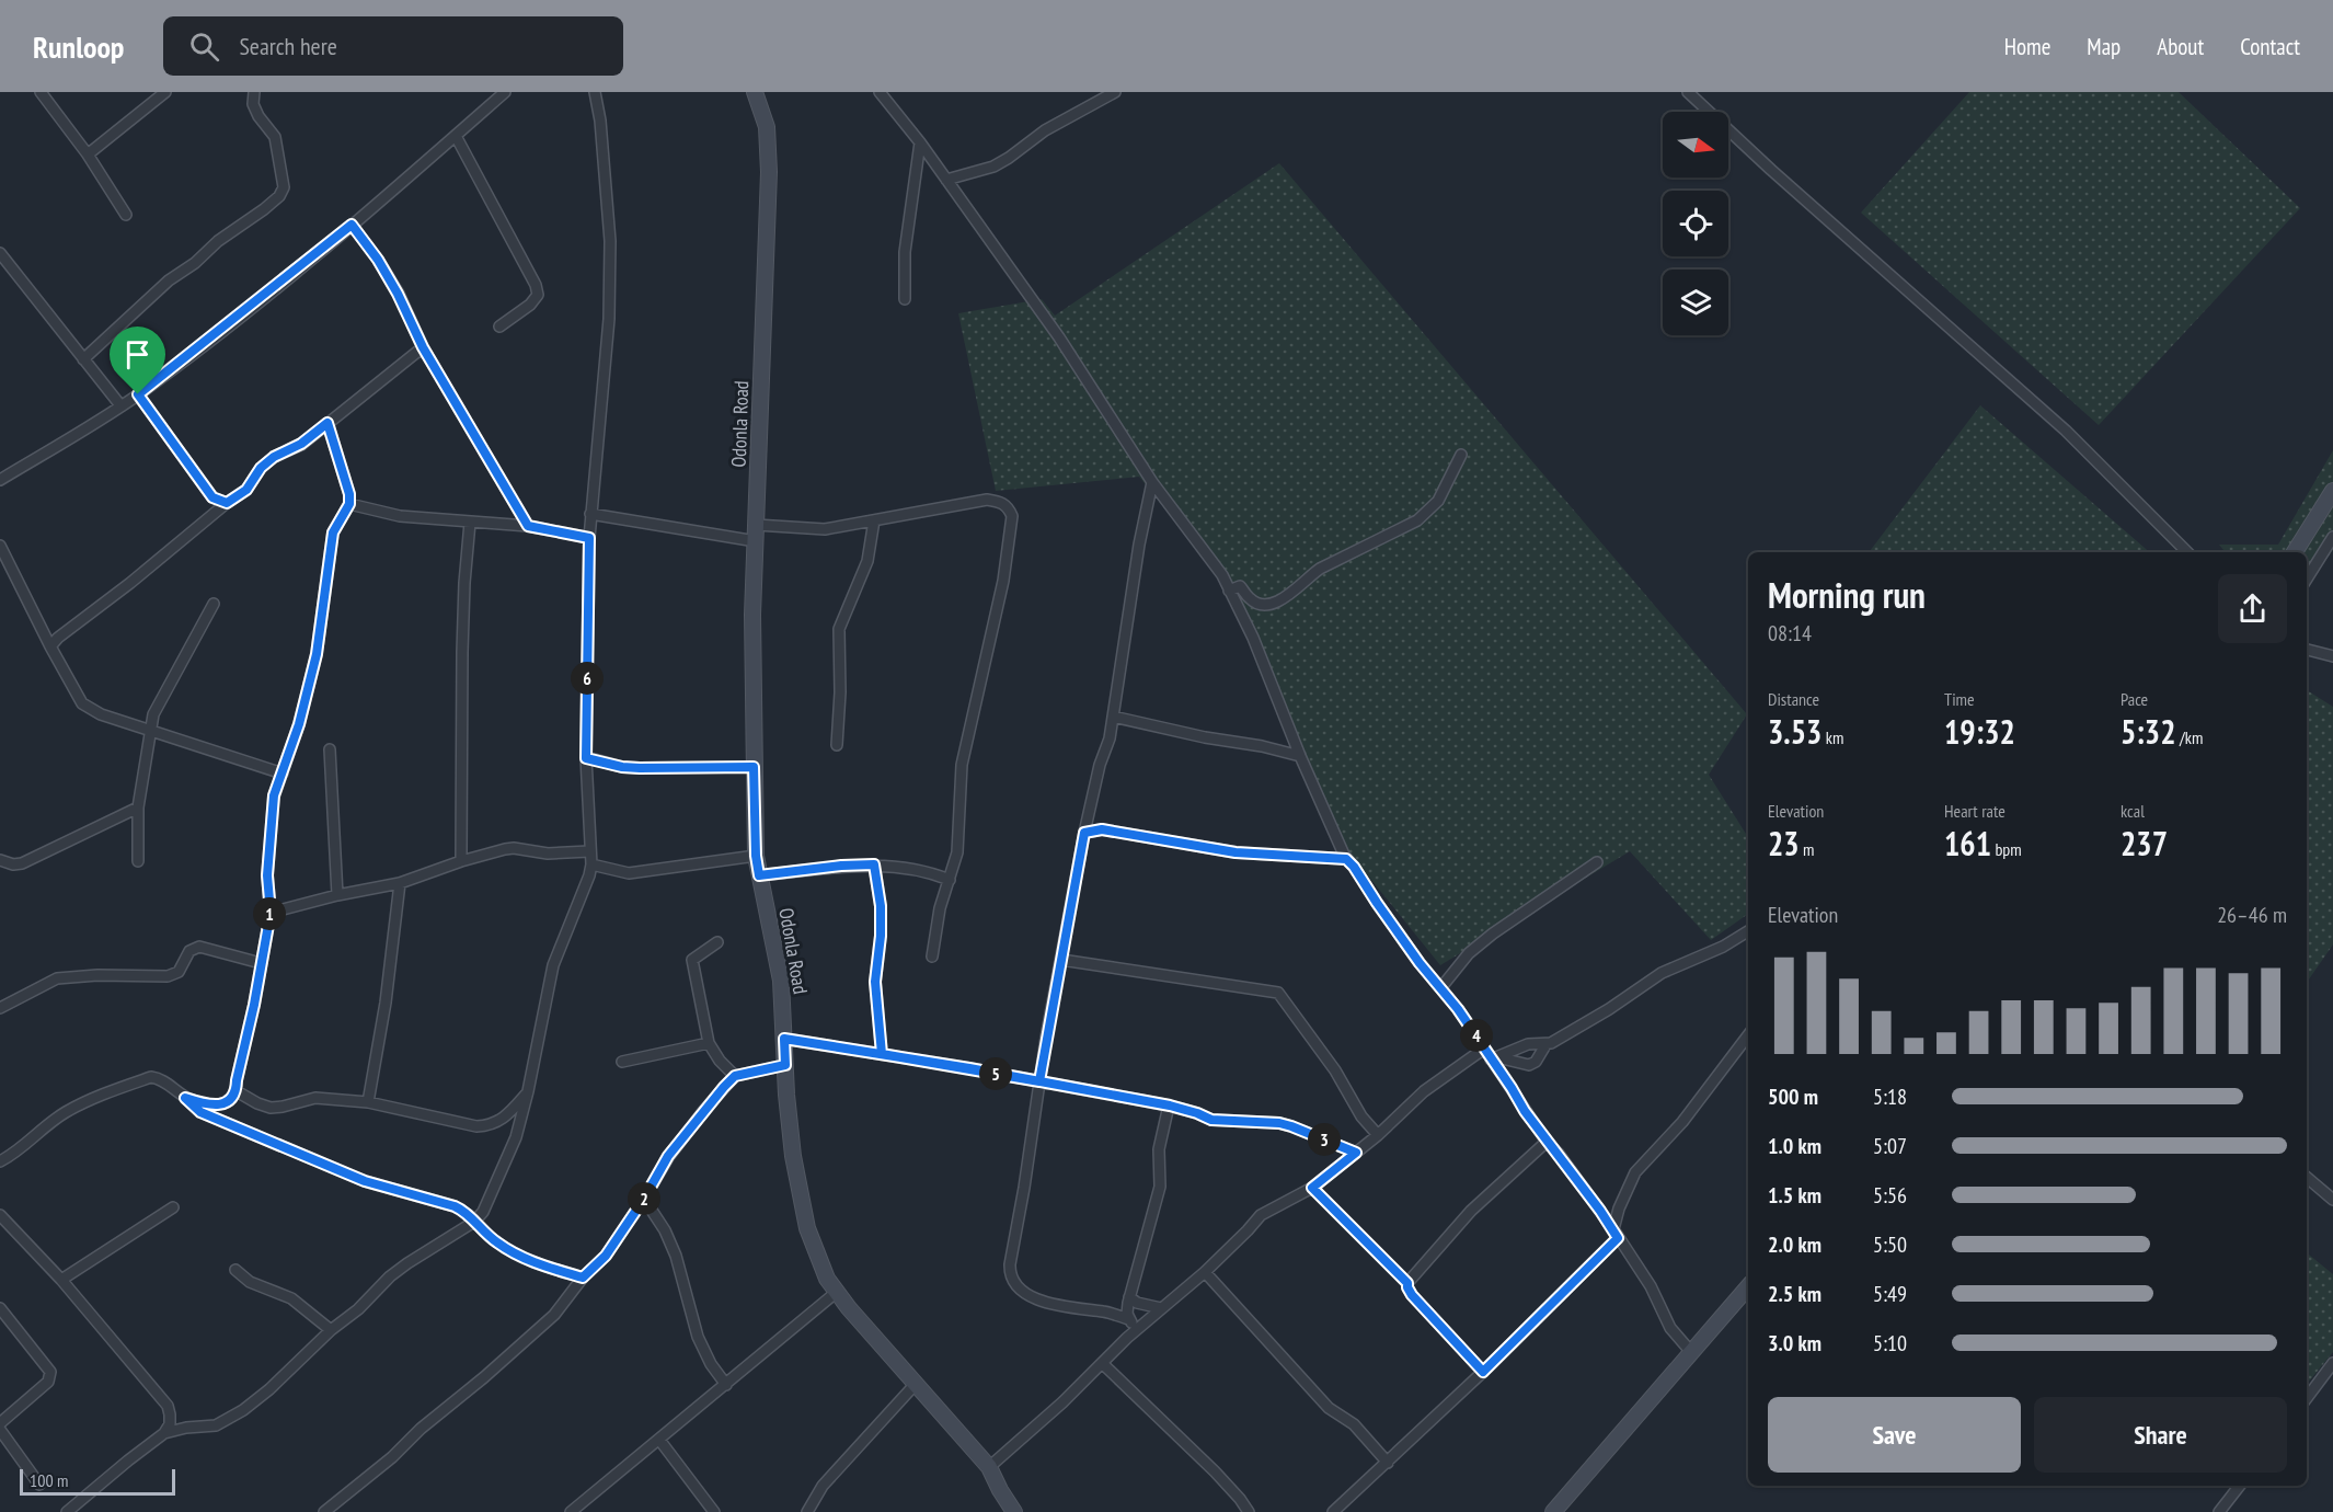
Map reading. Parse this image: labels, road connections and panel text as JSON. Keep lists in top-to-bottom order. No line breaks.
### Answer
{"streets":{"street":["Odonla Road"]},"scale_bar":"100 m","north":"right","page":{"header":"Runloop","search":"Search here","nav":["Home","Map","About","Contact"],"heading":["Morning run","08:14"],"pins":["6","1","4","5","3","2"],"stats":[["Distance","3.53 km"],["Time","19:32"],["Pace","5:32 /km"],["Elevation","23 m"],["Heart rate","161 bpm"],["kcal","237"]],"chart":["Elevation","26–46 m"],"list":[{"name":"500 m","note":"5:18"},{"name":"1.0 km","note":"5:07"},{"name":"1.5 km","note":"5:56"},{"name":"2.0 km","note":"5:50"},{"name":"2.5 km","note":"5:49"},{"name":"3.0 km","note":"5:10"}],"buttons":["Save","Share"],"scale":"100 m"}}
